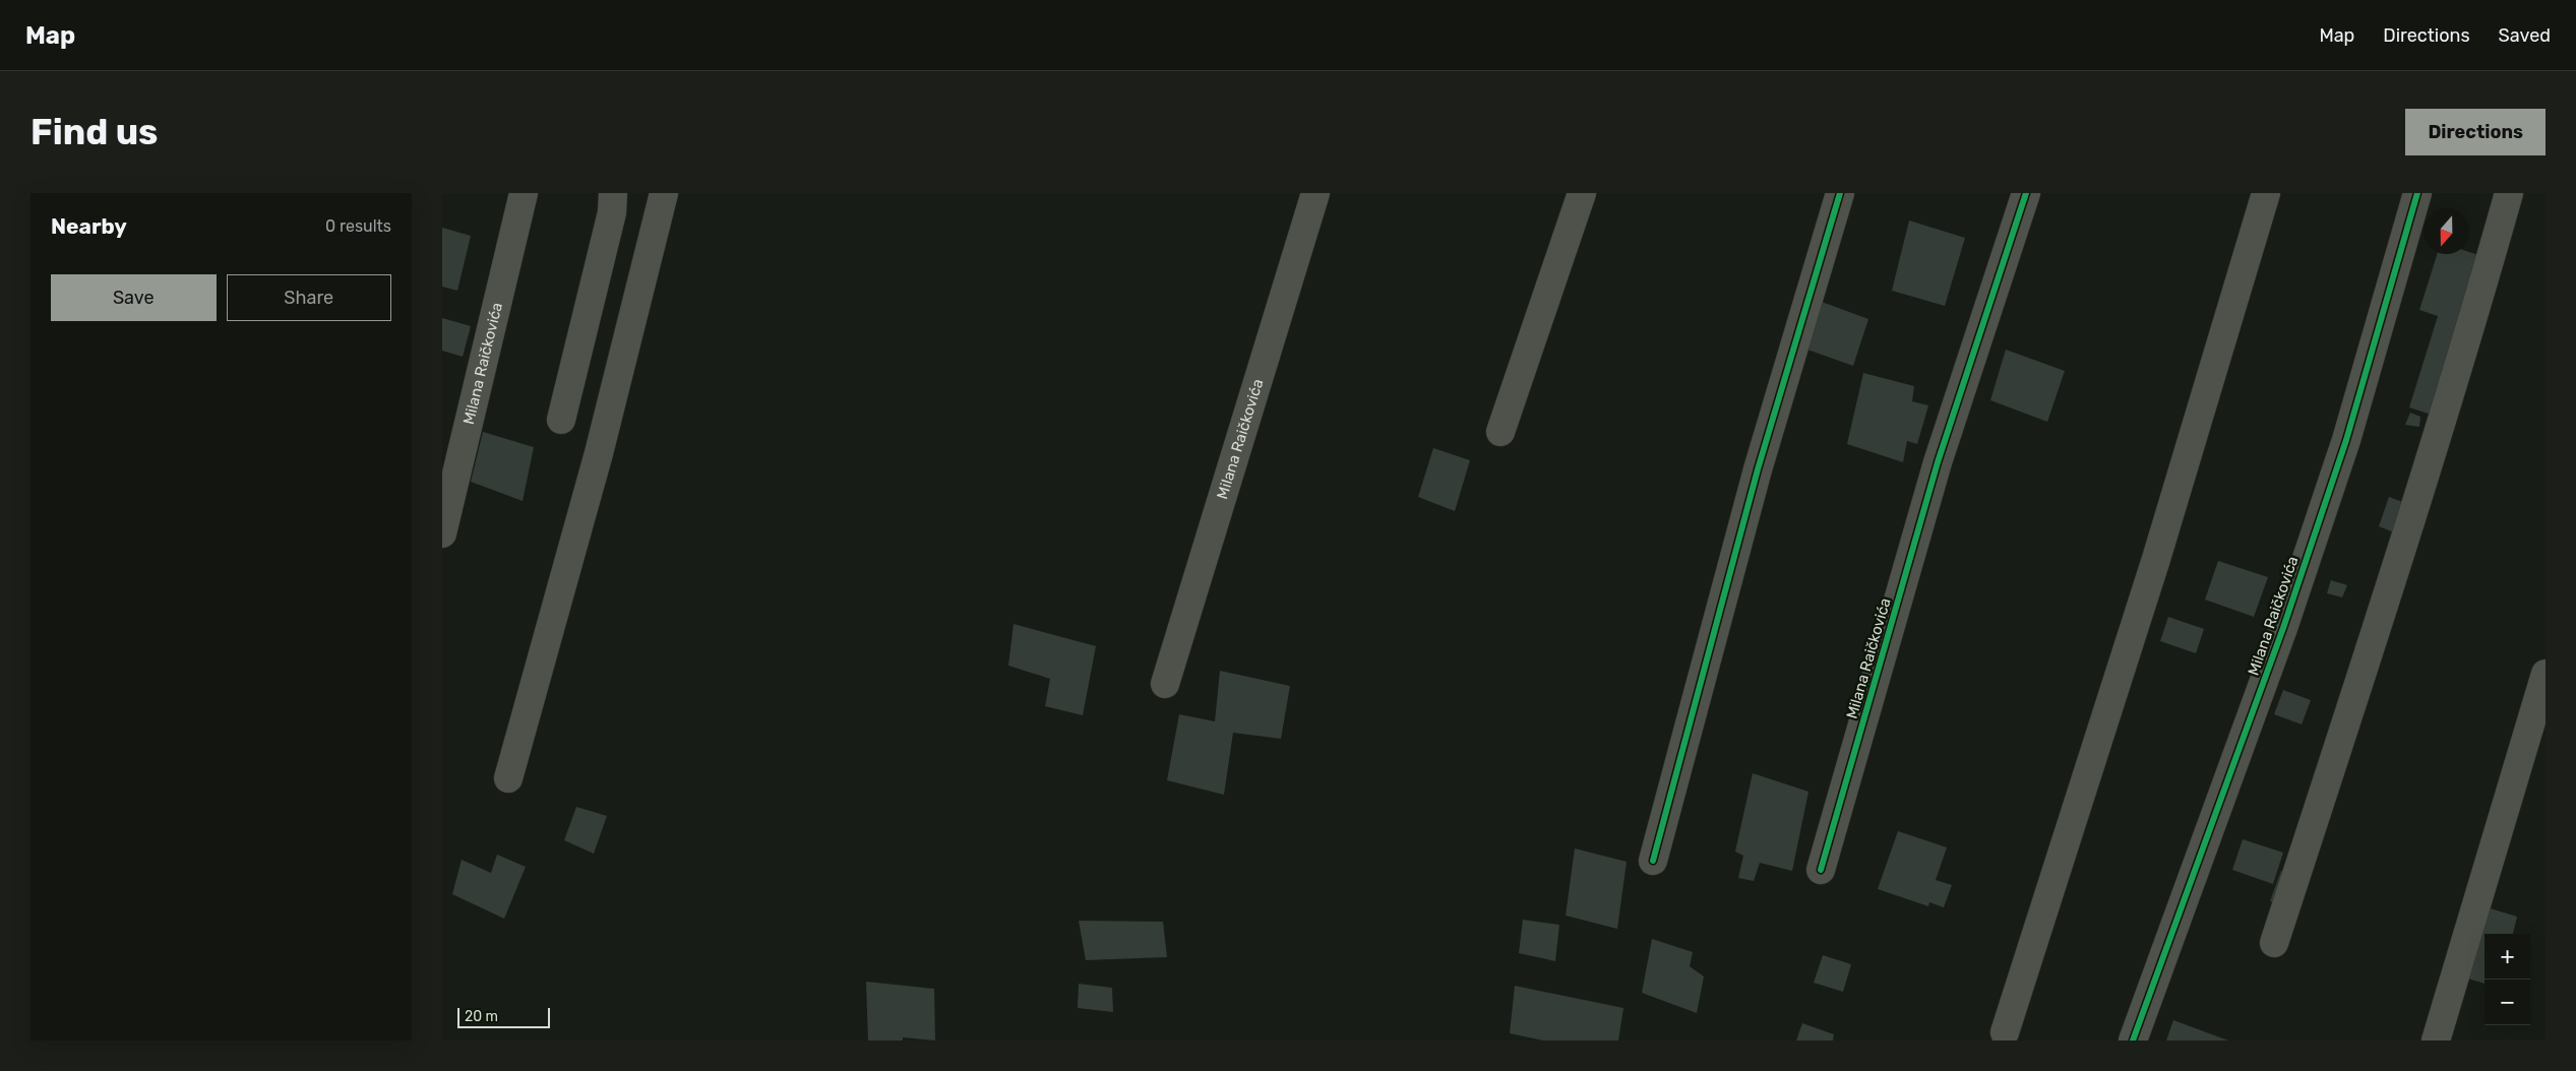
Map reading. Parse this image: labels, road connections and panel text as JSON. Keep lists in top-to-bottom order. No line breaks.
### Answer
{"streets":{"street":["Milana Raičkovića"]},"scale_bar":"20 m","north":"bottom","page":{"header":"Map","nav":["Map","Directions","Saved"],"buttons":["Directions",["Save","Share"]],"title":"Find us","heading":["Nearby","0 results"],"map_buttons":["+","−"],"scale":"20 m"}}
